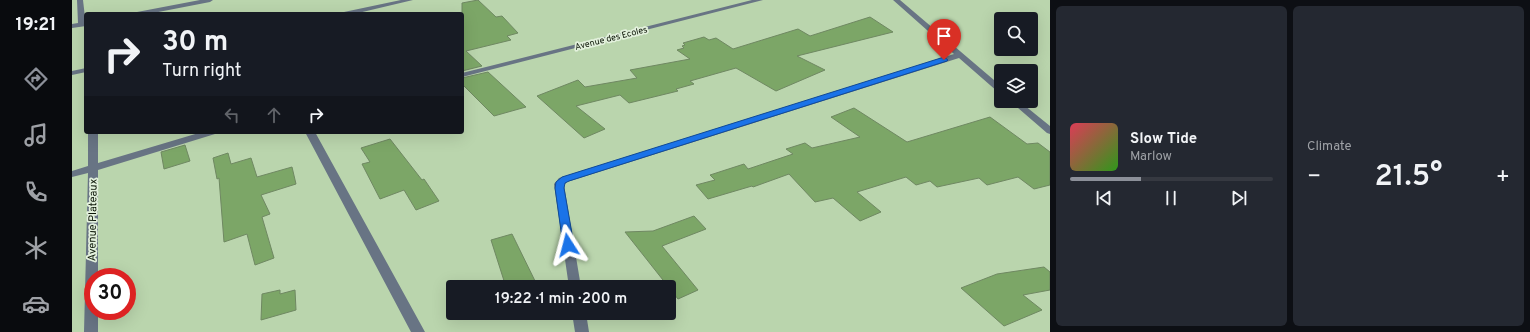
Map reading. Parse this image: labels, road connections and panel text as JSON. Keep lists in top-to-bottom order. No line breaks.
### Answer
{"streets":{"street":["Avenue des Ecoles","Avenue Plateaux"]},"page":{"tabs":"19:21","tile":"Climate","turn":["30 m","Turn right"],"song":["Slow Tide","Marlow"],"heat":["−","21.5°","+"],"limit":"30","trip":"19:22 · 1 min · 200 m"}}
